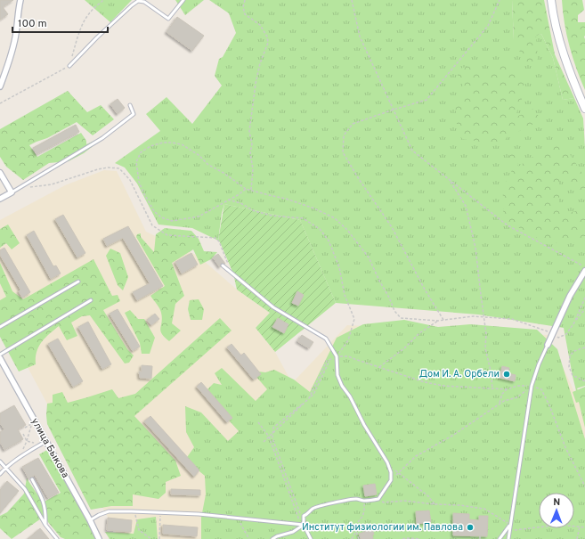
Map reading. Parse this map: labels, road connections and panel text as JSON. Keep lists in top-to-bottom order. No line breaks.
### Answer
{"streets":{"street":["улица Быкова"]},"places":["Дом И. А. Орбели","Институт физиологии им. Павлова"],"scale_bar":"100 m","north":"top"}
